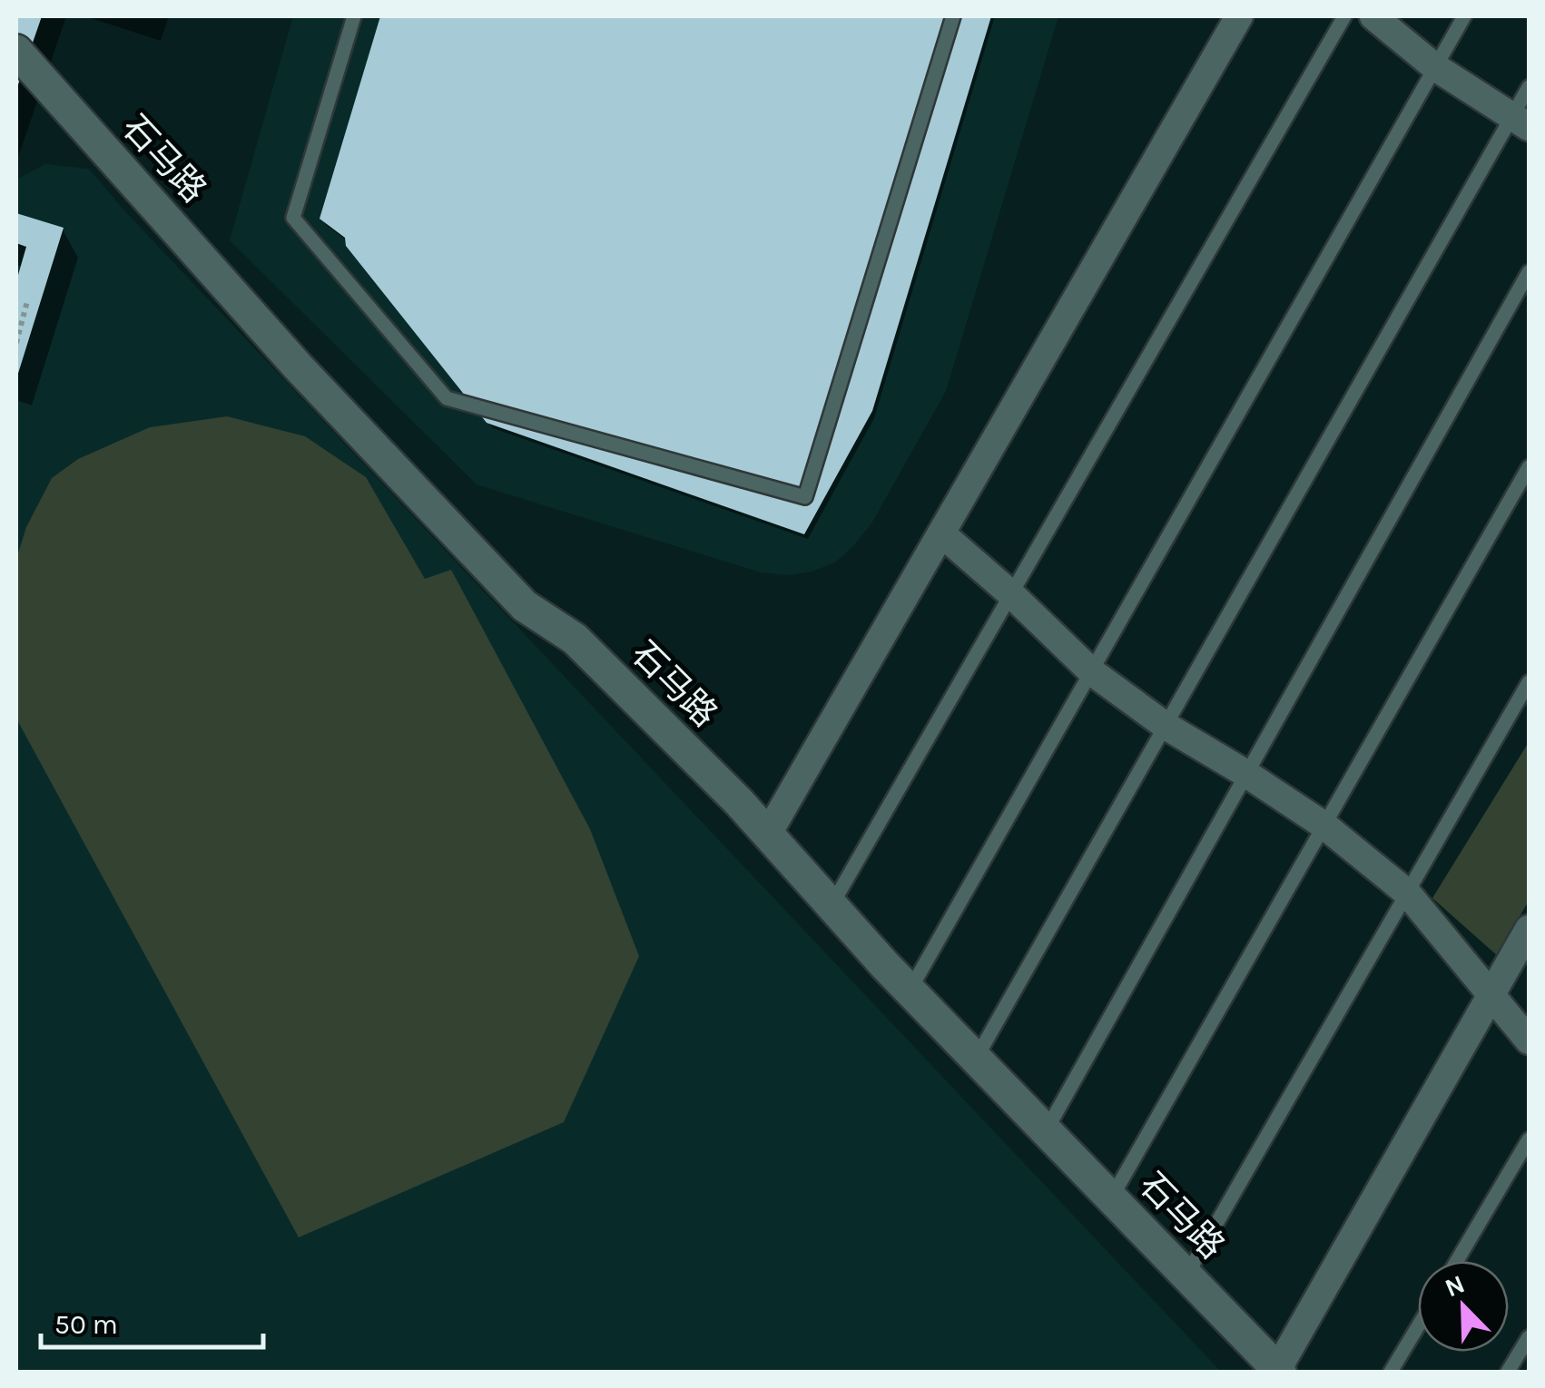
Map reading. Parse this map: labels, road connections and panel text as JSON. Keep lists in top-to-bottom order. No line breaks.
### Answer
{"streets":{"street":["石马路"]},"scale_bar":"50 m","north":"top left"}
